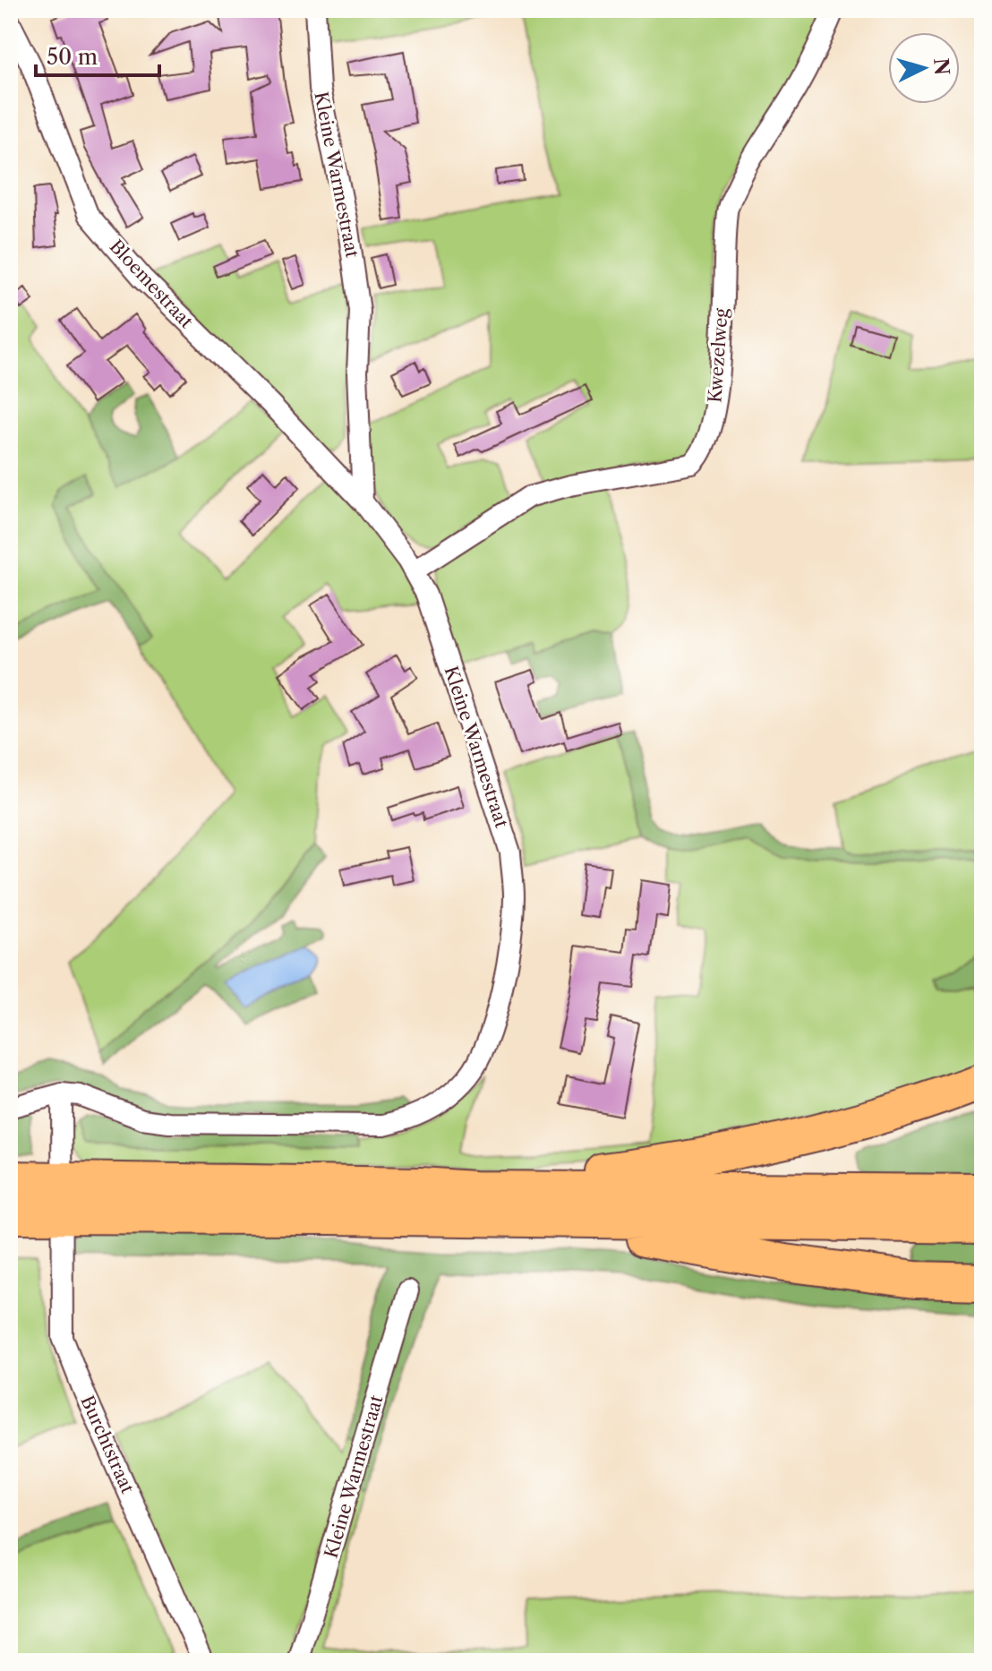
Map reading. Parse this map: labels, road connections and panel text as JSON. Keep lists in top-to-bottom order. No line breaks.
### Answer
{"streets":{"street":["Kleine Warmestraat","Bloemestraat","Kwezelweg","Burchtstraat"]},"crossings":[["Kleine Warmestraat","Bloemestraat"],["Kleine Warmestraat","Kwezelweg"]],"scale_bar":"50 m","north":"right"}
